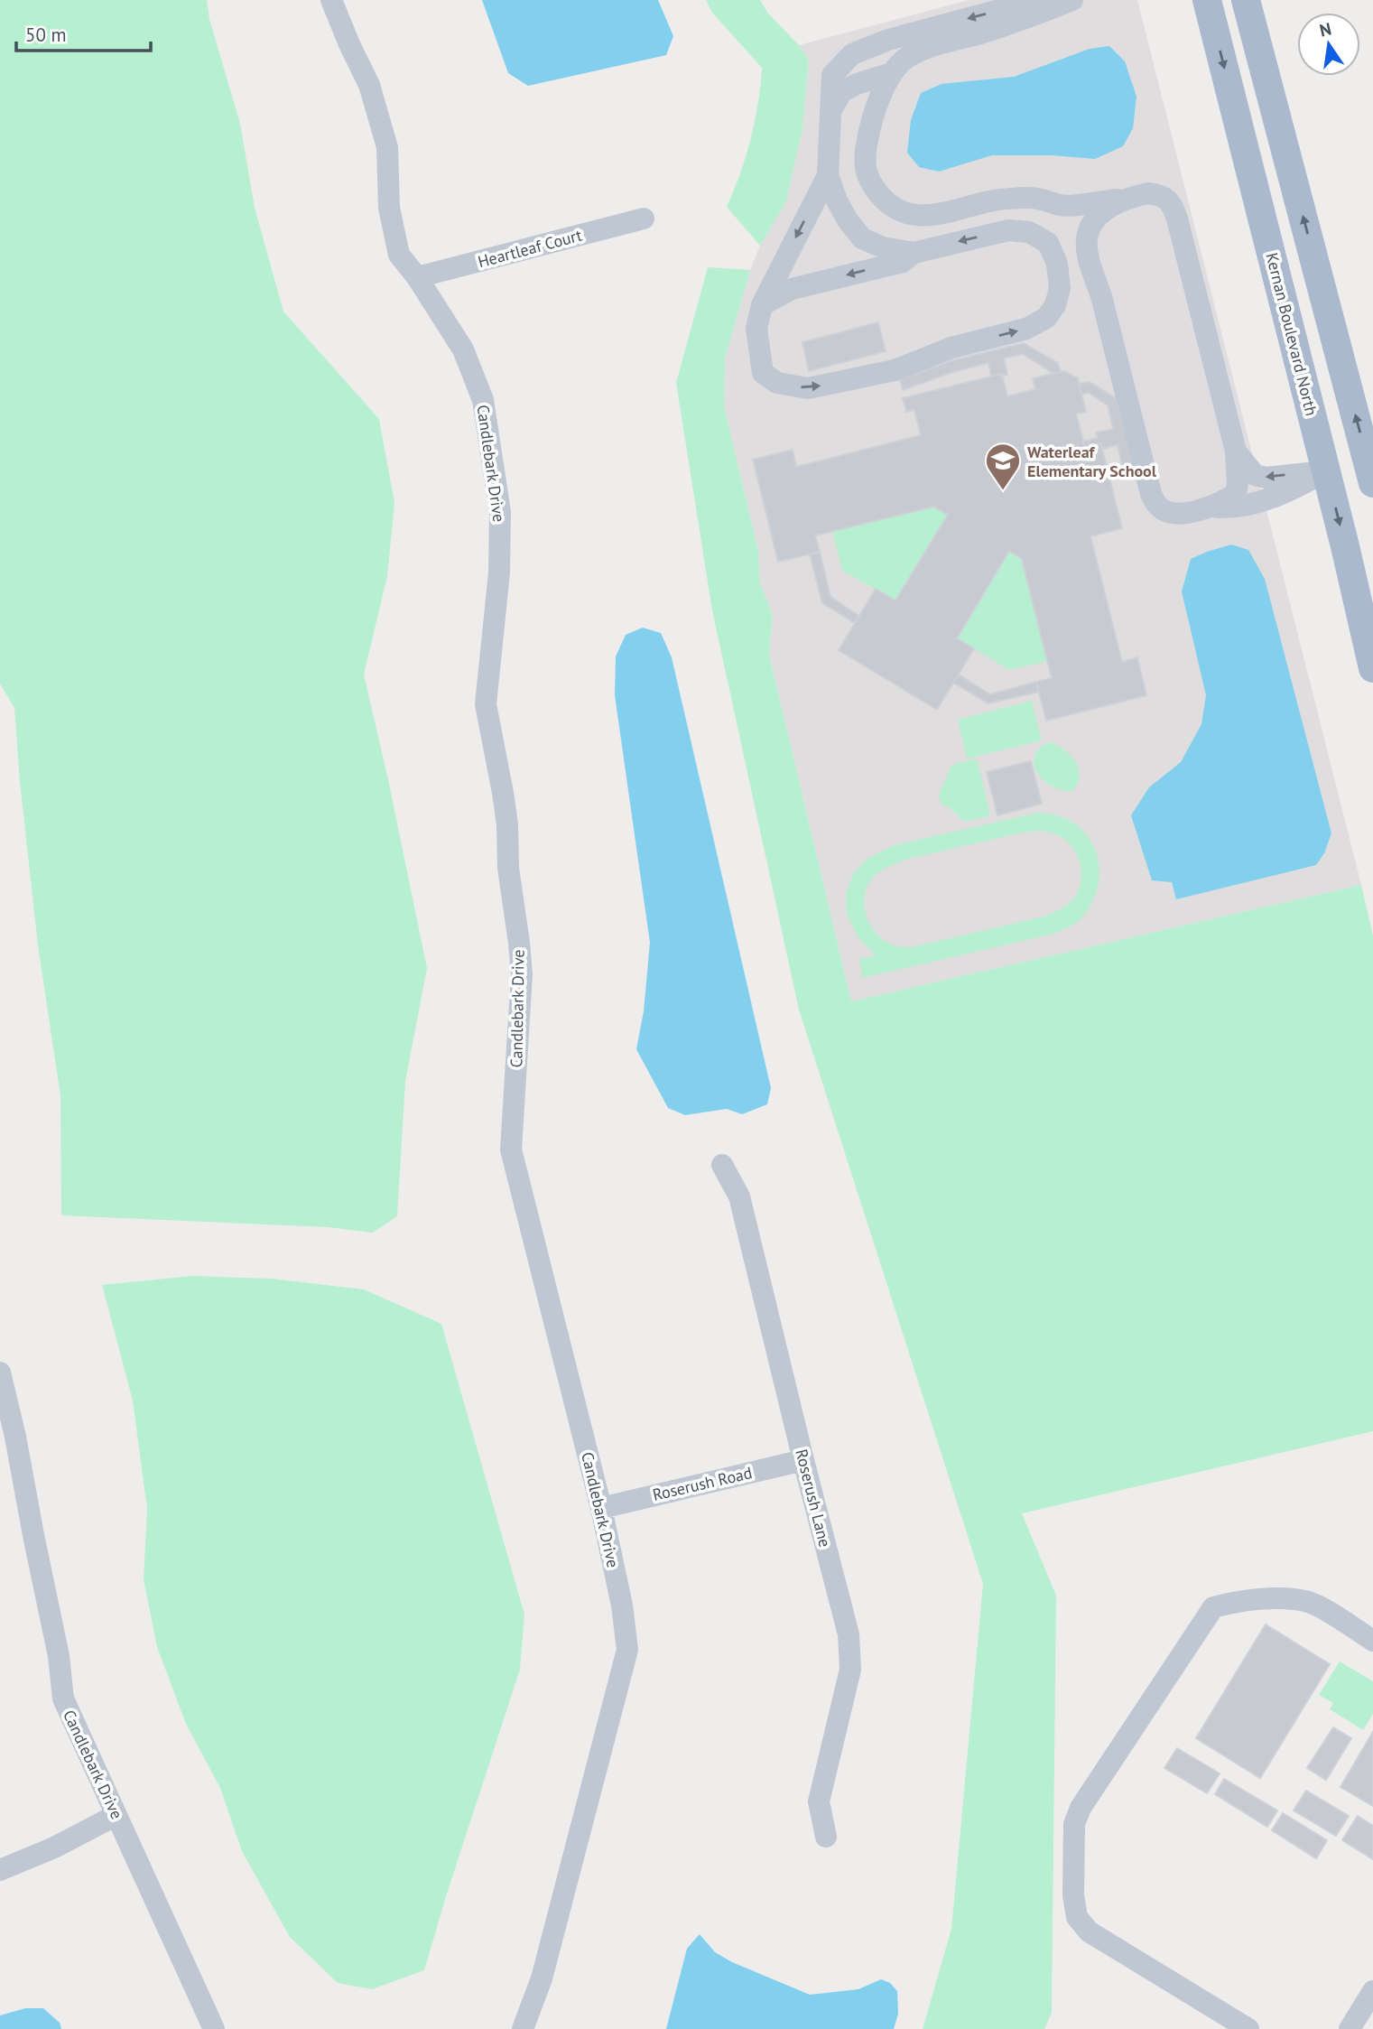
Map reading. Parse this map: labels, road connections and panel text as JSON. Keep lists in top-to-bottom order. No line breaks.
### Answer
{"streets":{"main road":["Kernan Boulevard North"],"street":["Heartleaf Court","Candlebark Drive","Roserush Road","Roserush Lane"]},"crossings":[["Heartleaf Court","Candlebark Drive"],["Candlebark Drive","Roserush Road"],["Roserush Road","Roserush Lane"]],"places":{"school or university":["Waterleaf Elementary School"]},"scale_bar":"50 m","north":"top"}
